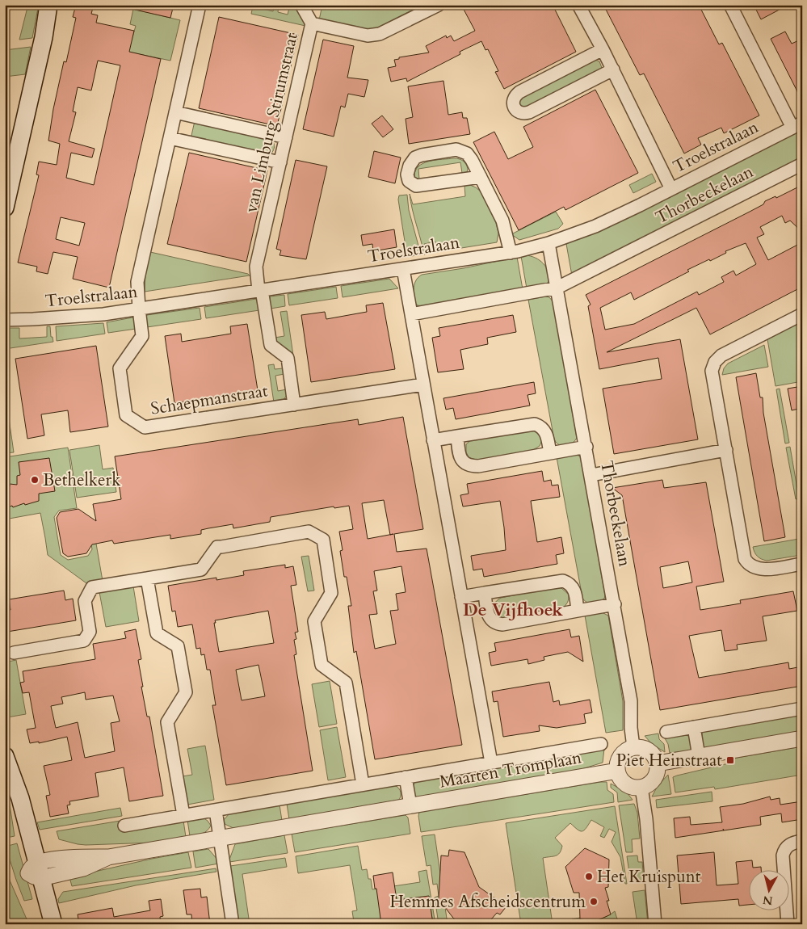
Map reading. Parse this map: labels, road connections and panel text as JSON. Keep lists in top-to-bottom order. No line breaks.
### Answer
{"streets":{"street":["van Limburg Stirumstraat","Troelstralaan","Thorbeckelaan","Schaepmanstraat","Maarten Tromplaan"]},"crossings":[["van Limburg Stirumstraat","Troelstralaan"],["van Limburg Stirumstraat","Schaepmanstraat"],["Troelstralaan","Thorbeckelaan"],["Troelstralaan","Schaepmanstraat"],["Thorbeckelaan","Maarten Tromplaan"]],"districts":["De Vijfhoek"],"places":{"other":["Bethelkerk","Het Kruispunt","Hemmes Afscheidscentrum"],"transit":["Piet Heinstraat"]},"north":"bottom"}
